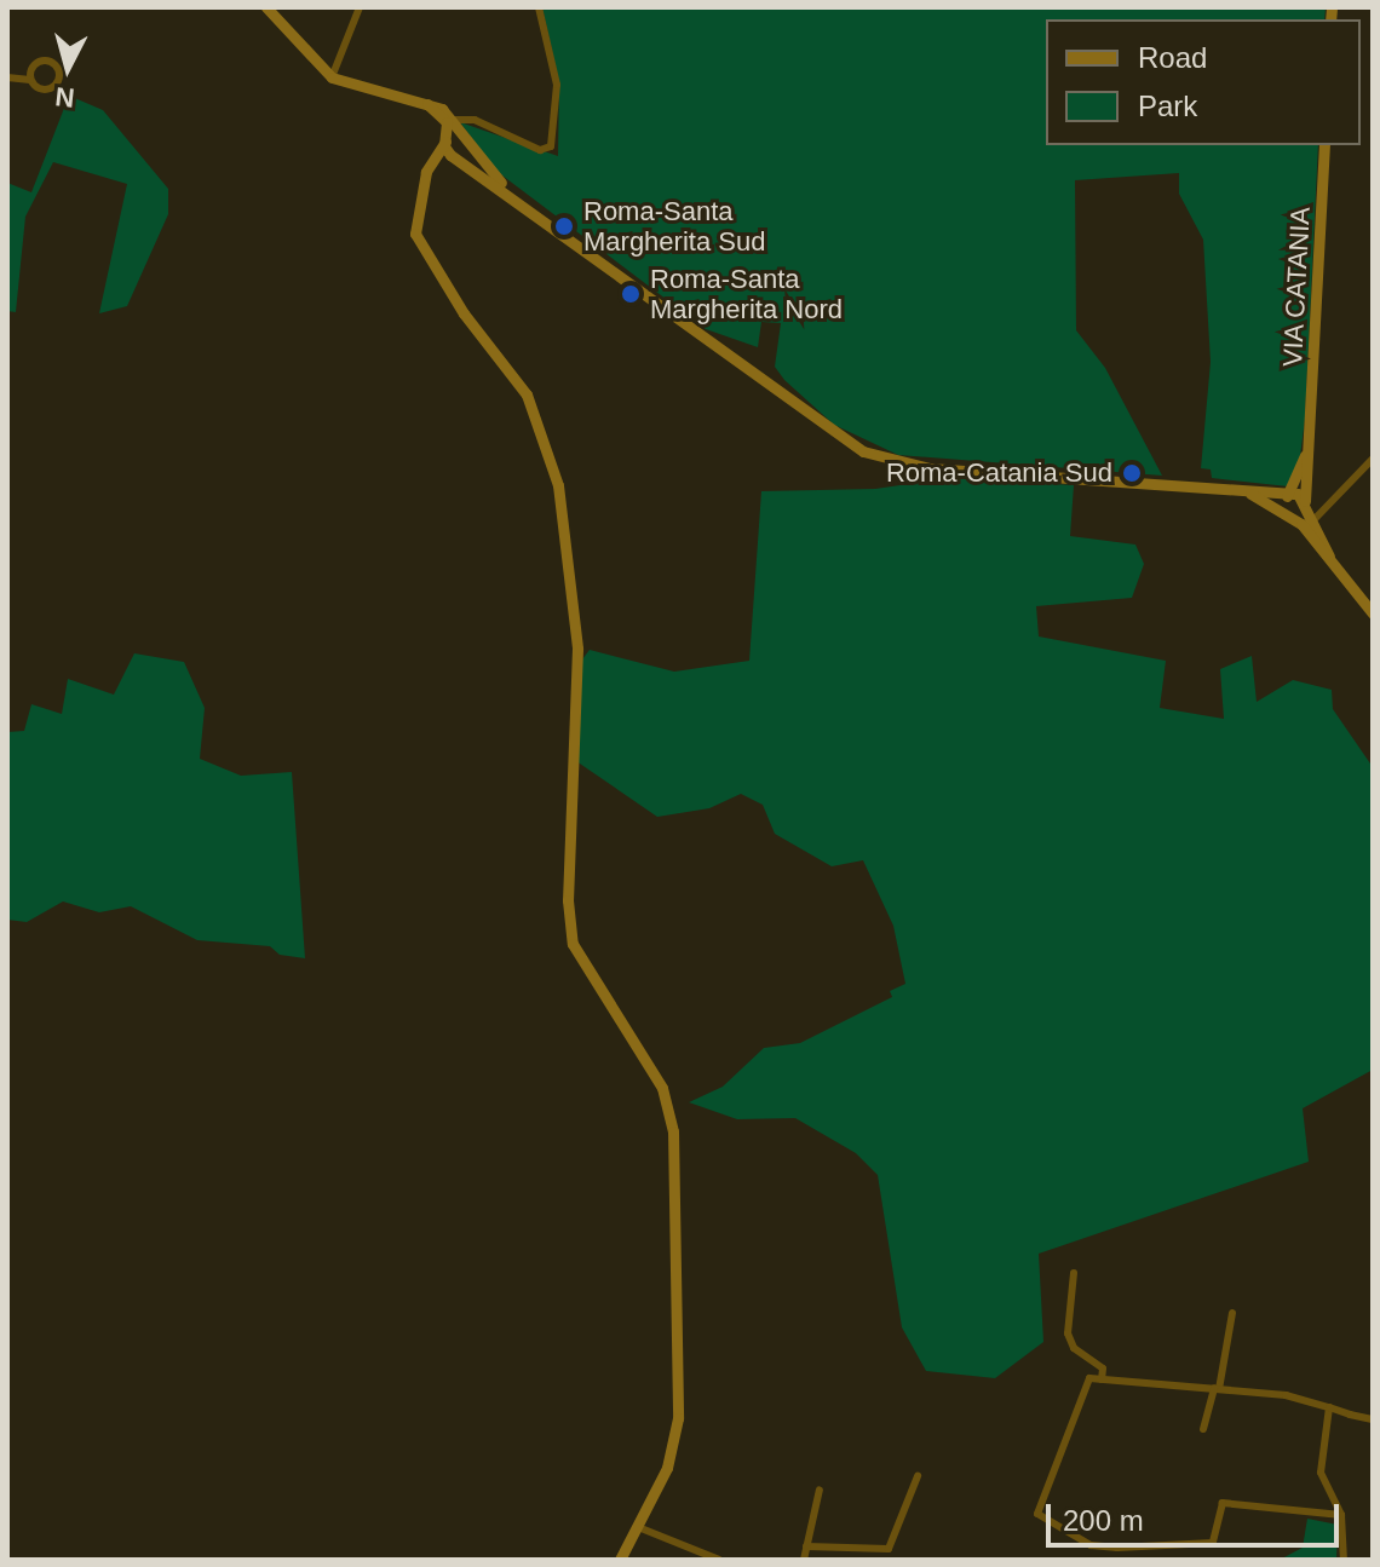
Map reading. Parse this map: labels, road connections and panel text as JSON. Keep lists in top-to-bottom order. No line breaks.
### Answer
{"streets":{"main road":["VIA CATANIA"]},"places":["Roma-Santa Margherita Sud","Roma-Santa Margherita Nord","Roma-Catania Sud"],"legend":["Road","Park"],"scale_bar":"200 m","north":"bottom"}
